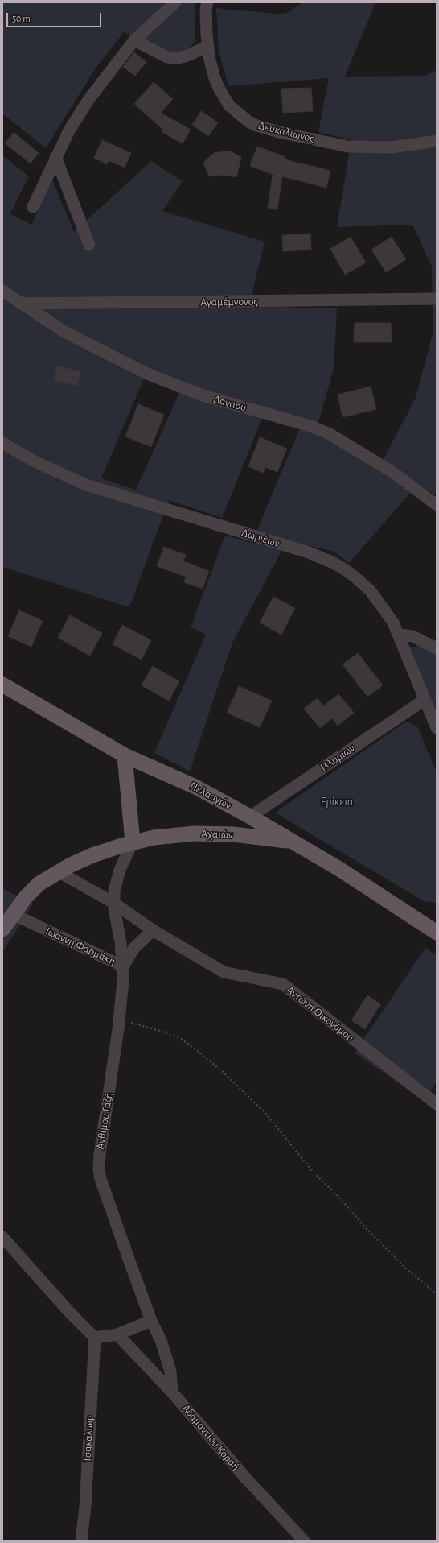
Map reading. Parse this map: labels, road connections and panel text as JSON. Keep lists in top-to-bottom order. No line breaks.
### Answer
{"streets":{"main road":["Πελασγών","Αχαιών"],"street":["Δευκαλίωνος","Αγαμέμνονος","Δαναού","Δωριέων","Ιλλυρίων","Ιωάννη Φαρμάκη","Αντώνη Οικονόμου","Ανθίμου Γαζή","Αδαμαντίου Κοραή","Τσακάλωφ"]},"crossings":[["Αγαμέμνονος","Δαναού"],["Δωριέων","Ιλλυρίων"],["Ιλλυρίων","Πελασγών"],["Πελασγών","Αχαιών"],["Αχαιών","Ιωάννη Φαρμάκη"],["Αχαιών","Αντώνη Οικονόμου"],["Αχαιών","Ανθίμου Γαζή"],["Ιωάννη Φαρμάκη","Αντώνη Οικονόμου"],["Ιωάννη Φαρμάκη","Ανθίμου Γαζή"],["Αντώνη Οικονόμου","Ανθίμου Γαζή"],["Ανθίμου Γαζή","Αδαμαντίου Κοραή"]],"parks":["Ερίκεια"],"scale_bar":"50 m"}
